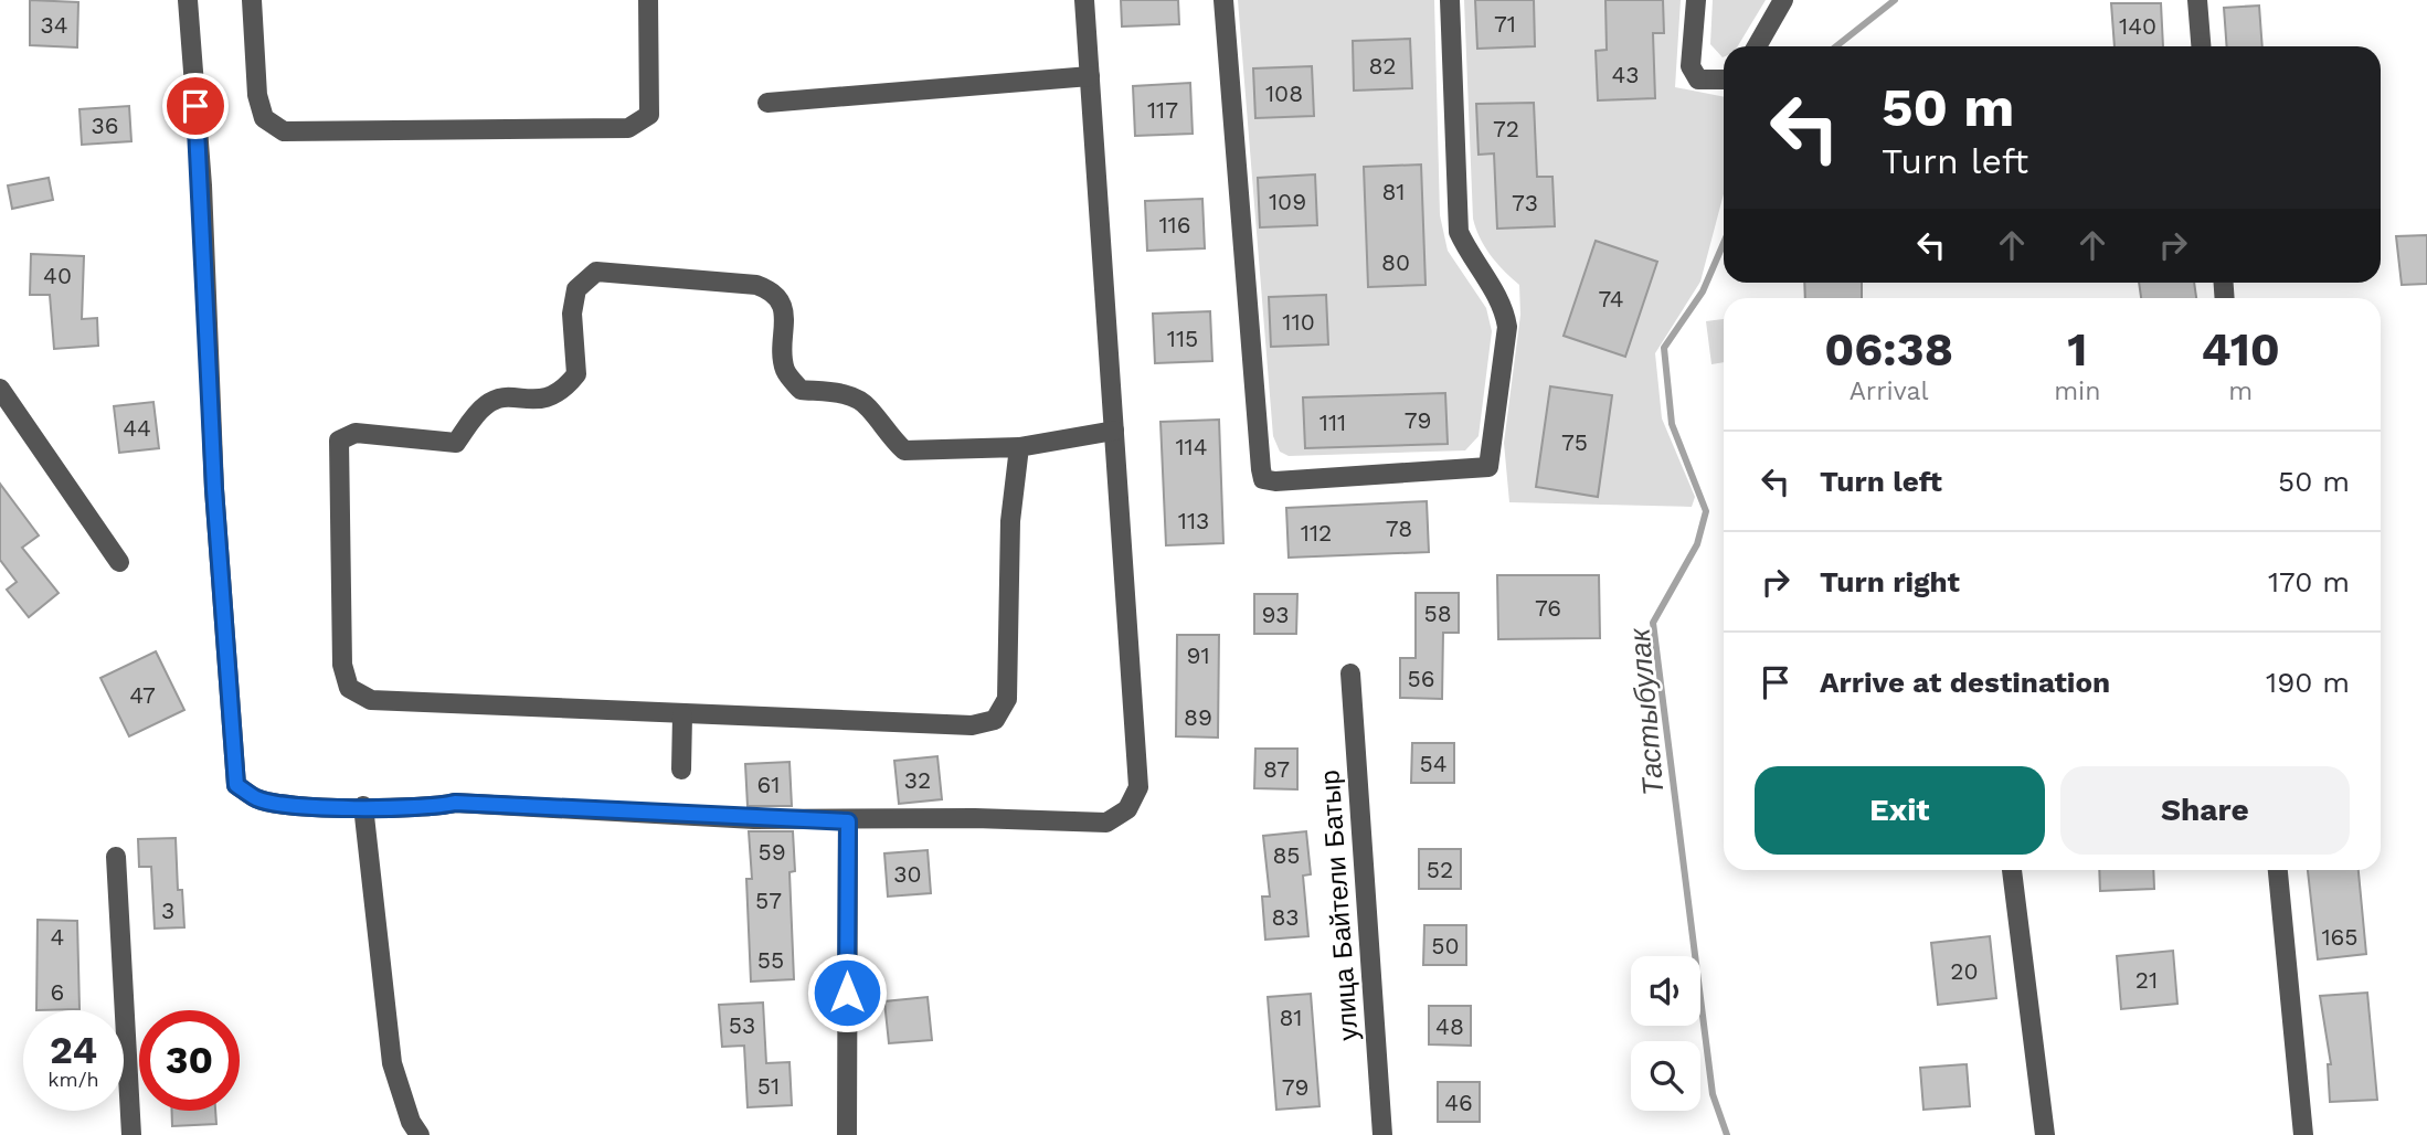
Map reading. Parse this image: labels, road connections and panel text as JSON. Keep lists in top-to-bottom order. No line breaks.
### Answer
{"streets":{"street":["улица Байтели Батыр"]},"water":["Тастыбулак"],"house_numbers":["71","34","140","82","43","108","117","36","72","81","109","73","116","80","40","74","110","115","79","111","44","75","114","113","78","112","76","58","93","91","56","47","89","54","87","32","61","59","85","52","30","57","3","83","4","165","50","55","20","21","6","81","53","48","51","79","46"],"page":{"turn":["50 m","Turn left"],"eta":["06:38","Arrival","1","min","410","m"],"list":[{"name":"Turn left","value":"50 m"},{"name":"Turn right","value":"170 m"},{"name":"Arrive at destination","value":"190 m"}],"buttons":["Exit","Share"],"speed":"24 km/h","limit":"30"}}
